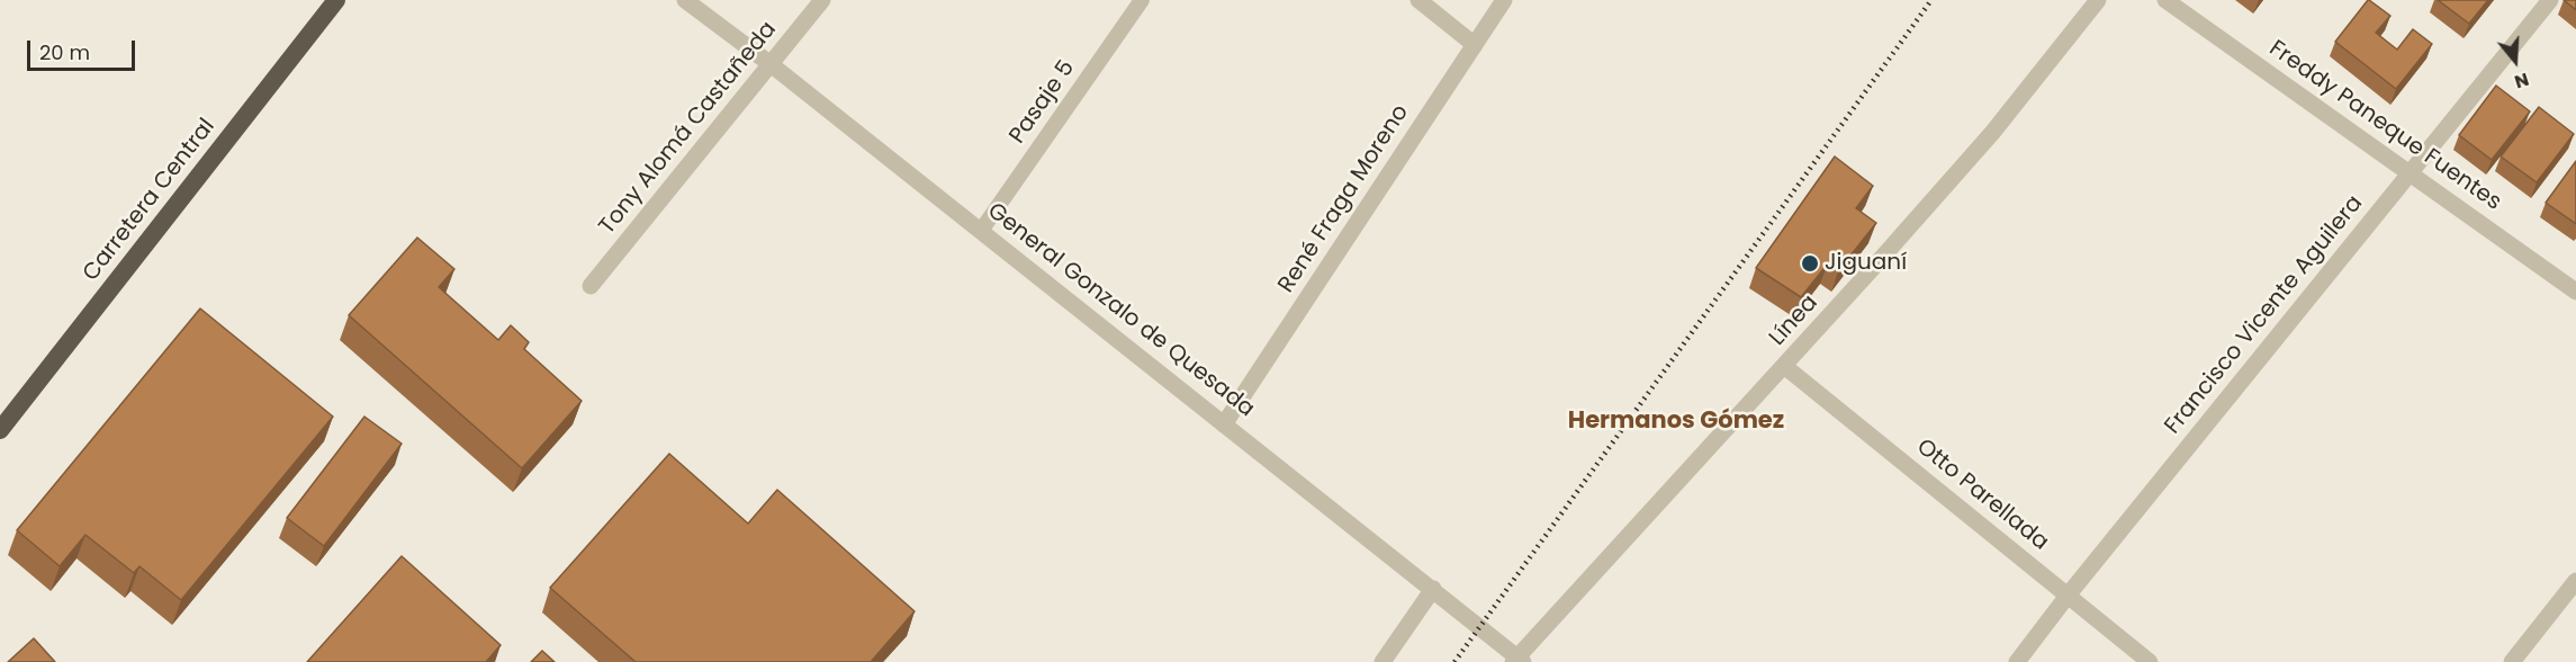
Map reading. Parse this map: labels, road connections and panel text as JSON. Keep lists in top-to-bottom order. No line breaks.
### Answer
{"streets":{"highway":["Carretera Central"],"street":["Freddy Paneque Fuentes","Tony Alomá Castañeda","René Fraga Moreno","General Gonzalo de Quesada","Francisco Vicente Aguilera","Línea","Otto Parellada"],"lane":["Pasaje 5"]},"crossings":[["Pasaje 5","General Gonzalo de Quesada"],["Freddy Paneque Fuentes","Francisco Vicente Aguilera"],["Tony Alomá Castañeda","General Gonzalo de Quesada"],["René Fraga Moreno","General Gonzalo de Quesada"],["General Gonzalo de Quesada","Línea"],["Francisco Vicente Aguilera","Otto Parellada"],["Línea","Otto Parellada"]],"districts":["Hermanos Gómez"],"places":["Jiguaní"],"scale_bar":"20 m","north":"bottom"}
